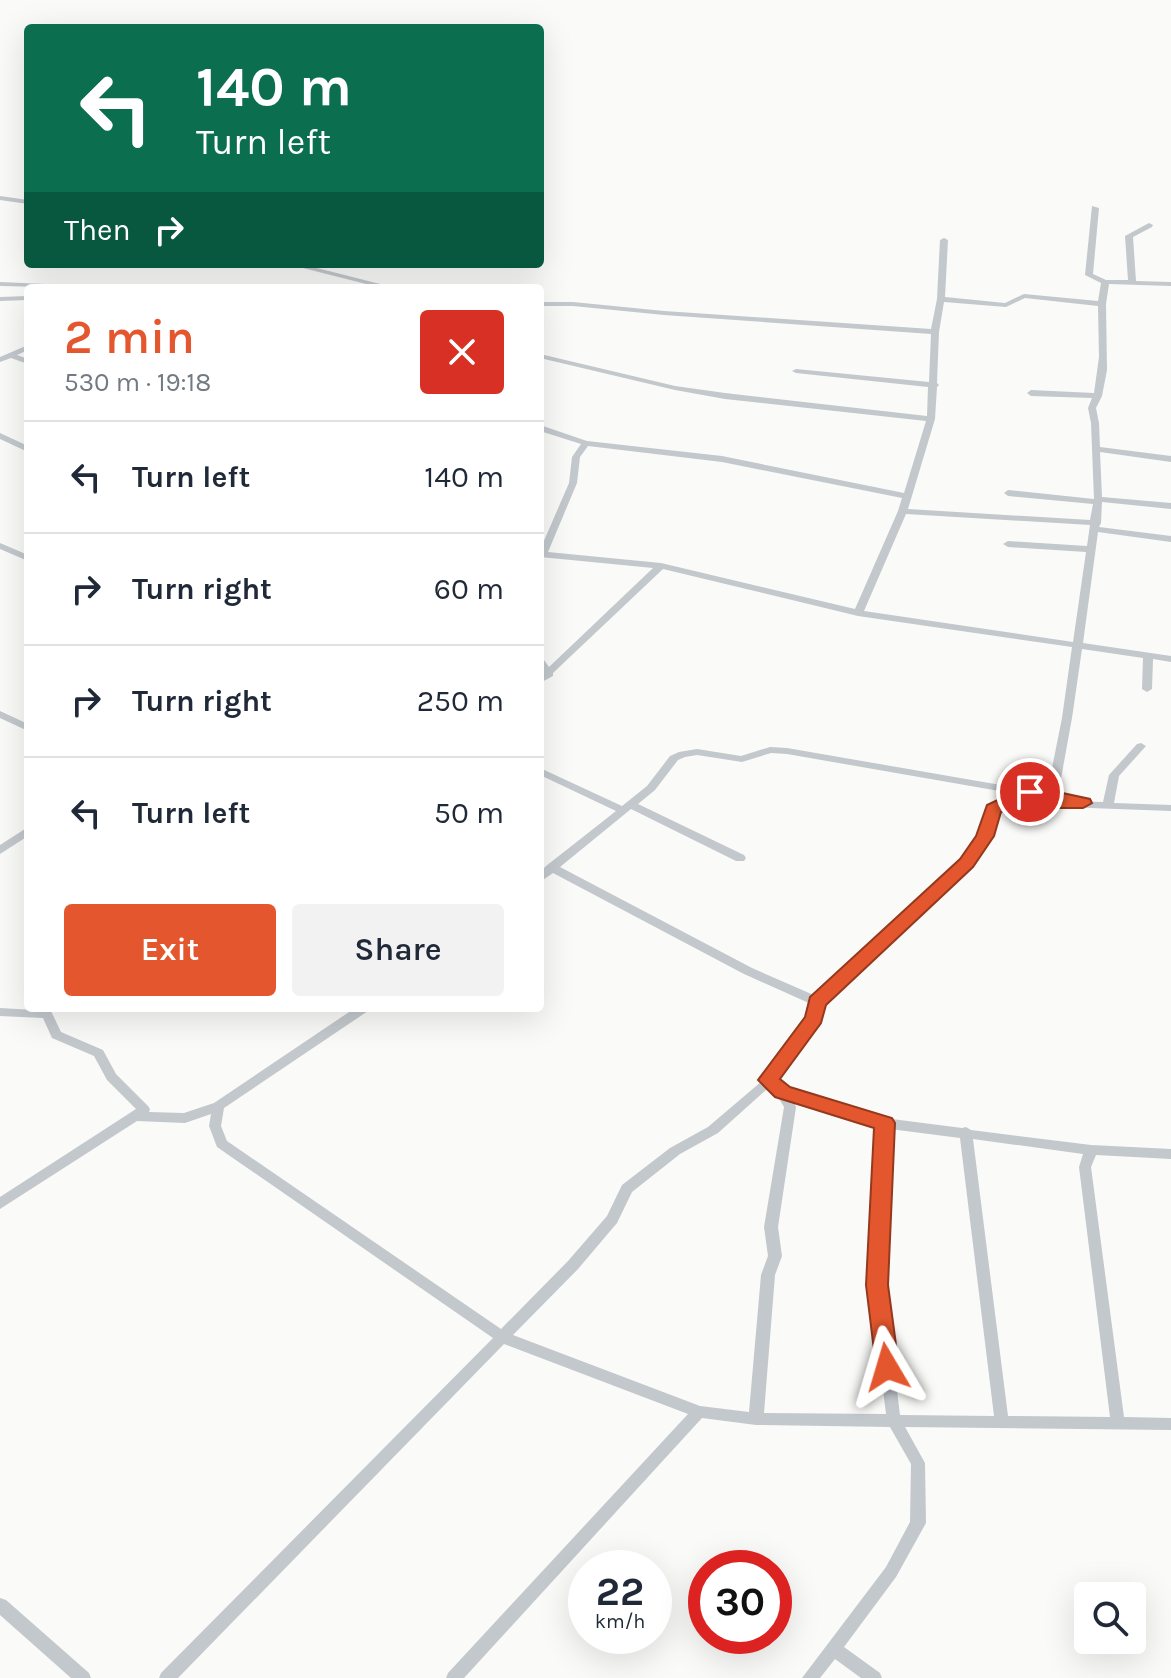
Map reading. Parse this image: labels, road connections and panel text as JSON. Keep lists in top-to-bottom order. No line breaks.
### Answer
{"page":{"turn":["140 m","Turn left"],"then":"Then","heading":["2 min","530 m · 19:18"],"list":[{"name":"Turn left","value":"140 m"},{"name":"Turn right","value":"60 m"},{"name":"Turn right","value":"250 m"},{"name":"Turn left","value":"50 m"}],"buttons":["Exit","Share"],"speed":"22 km/h","limit":"30"}}
